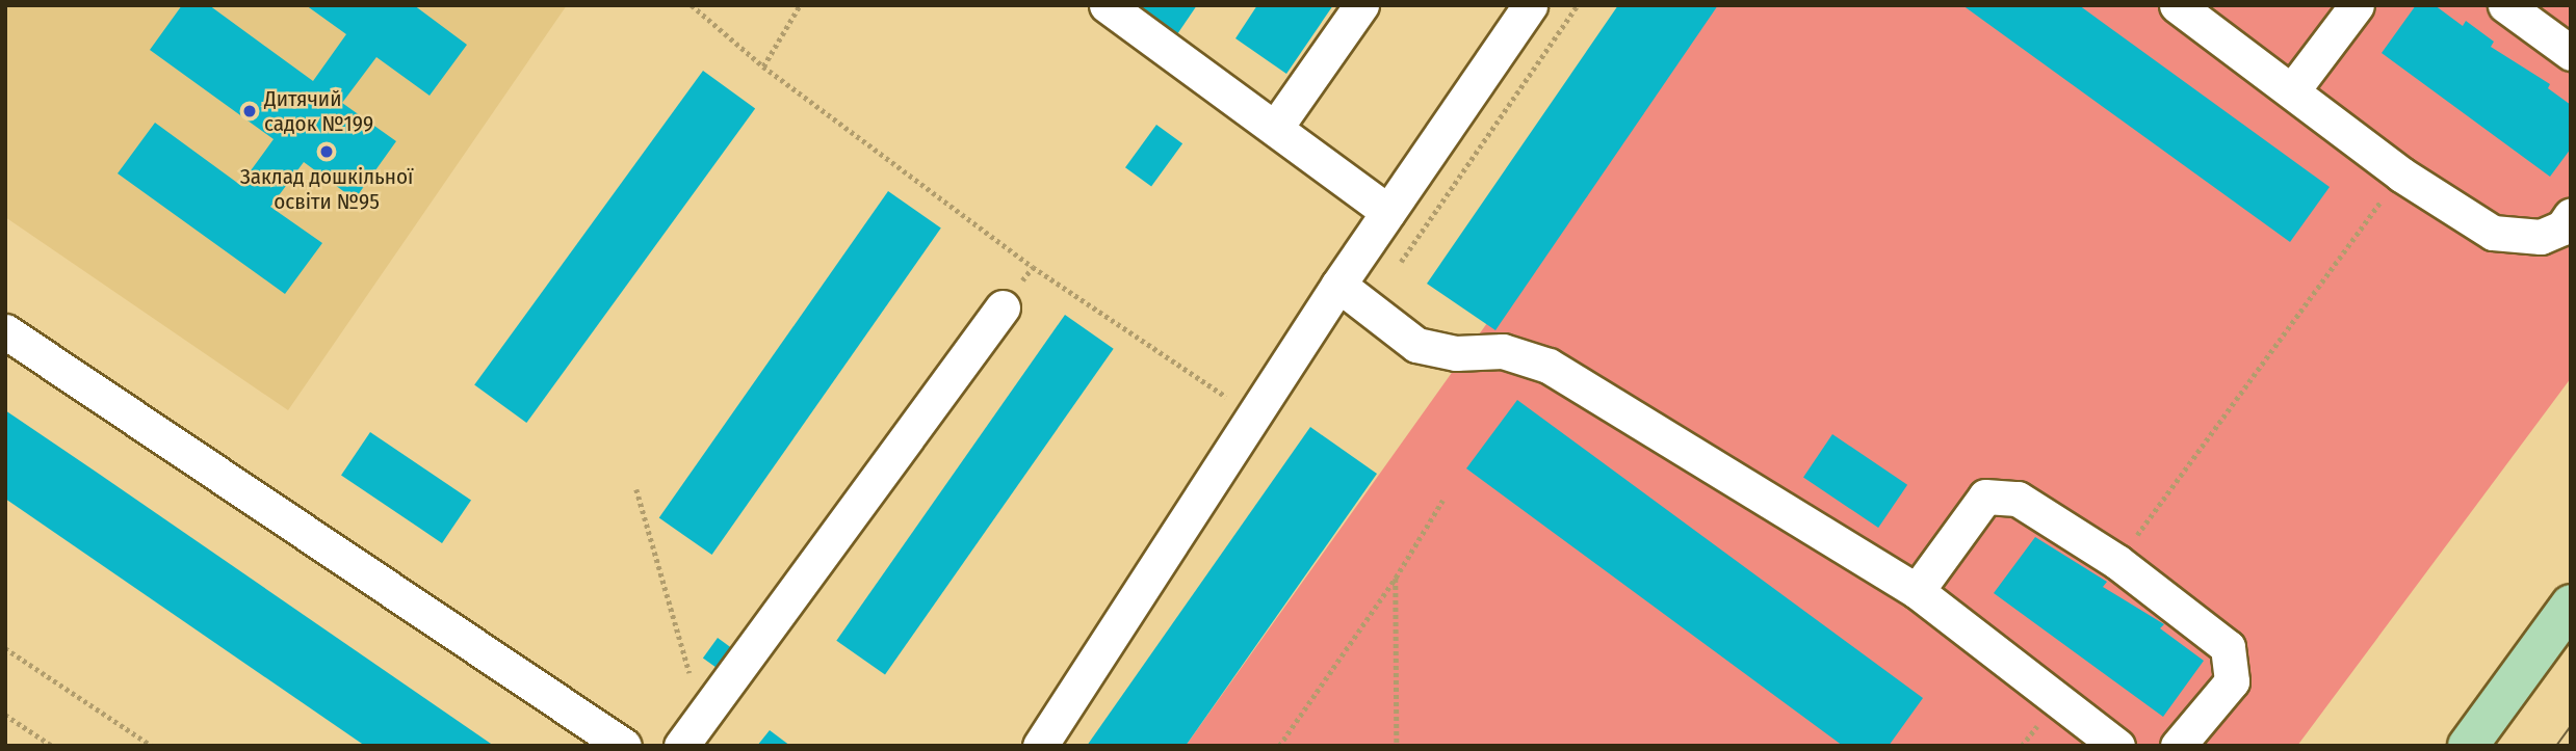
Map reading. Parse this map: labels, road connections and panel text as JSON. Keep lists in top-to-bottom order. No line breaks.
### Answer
{"places":["Дитячий садок №199","Заклад дошкільної освіти №95"]}
